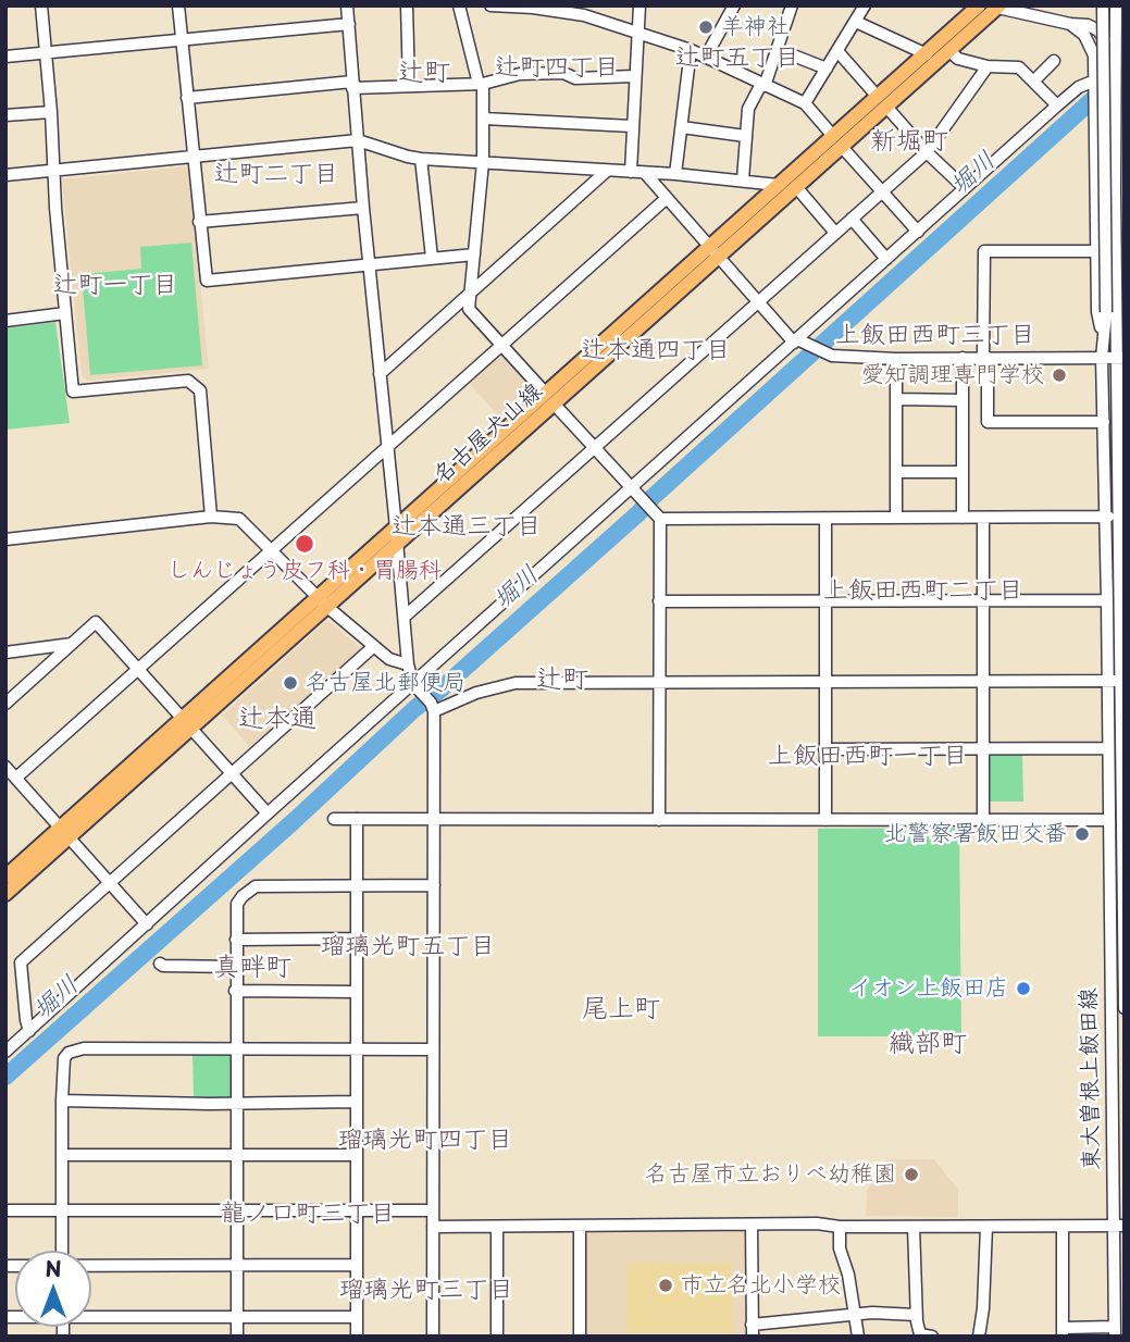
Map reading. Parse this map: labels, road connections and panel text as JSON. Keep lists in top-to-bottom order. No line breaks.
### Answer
{"streets":{"main road":["名古屋犬山線"],"street":["東大曽根上飯田線"]},"districts":["辻町五丁目","辻町四丁目","辻町","新堀町","辻町二丁目","辻町一丁目","上飯田西町三丁目","辻本通四丁目","辻本通三丁目","上飯田西町二丁目","辻町","辻本通","上飯田西町一丁目","瑠璃光町五丁目","真畔町","尾上町","織部町","瑠璃光町四丁目","龍ノ口町三丁目","瑠璃光町三丁目"],"water":["堀川"],"places":["羊神社","愛知調理専門学校","しんじょう皮フ科・胃腸科","名古屋北郵便局","北警察署飯田交番","イオン上飯田店","名古屋市立おりべ幼稚園","市立名北小学校"],"north":"top"}
